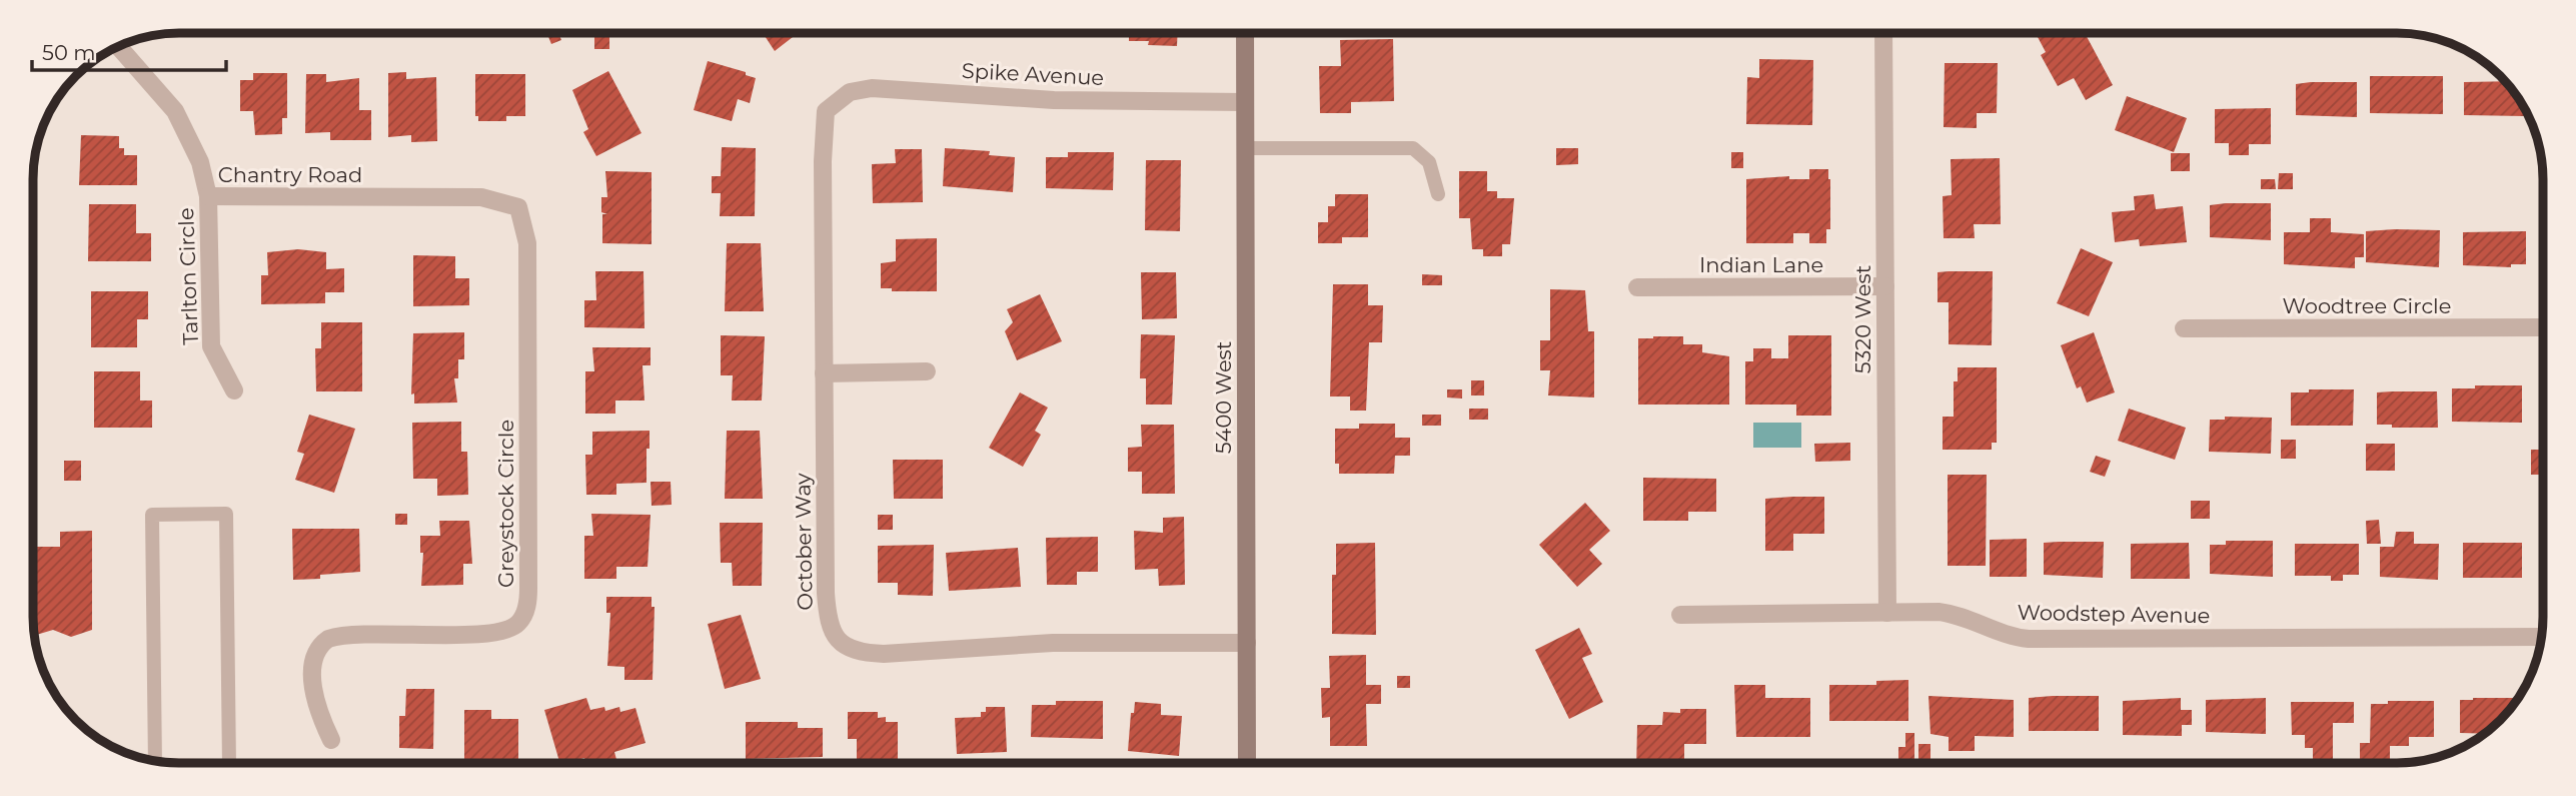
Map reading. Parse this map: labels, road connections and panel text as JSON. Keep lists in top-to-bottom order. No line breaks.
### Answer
{"streets":{"street":["Spike Avenue","Chantry Road","Indian Lane","Tarlton Circle","Woodtree Circle","5320 West","5400 West","Greystock Circle","October Way","Woodstep Avenue"]},"crossings":[["Spike Avenue","5400 West"],["Spike Avenue","October Way"],["Chantry Road","Tarlton Circle"],["Chantry Road","Greystock Circle"],["Indian Lane","5320 West"],["5320 West","Woodstep Avenue"],["5400 West","October Way"]],"scale_bar":"50 m"}
